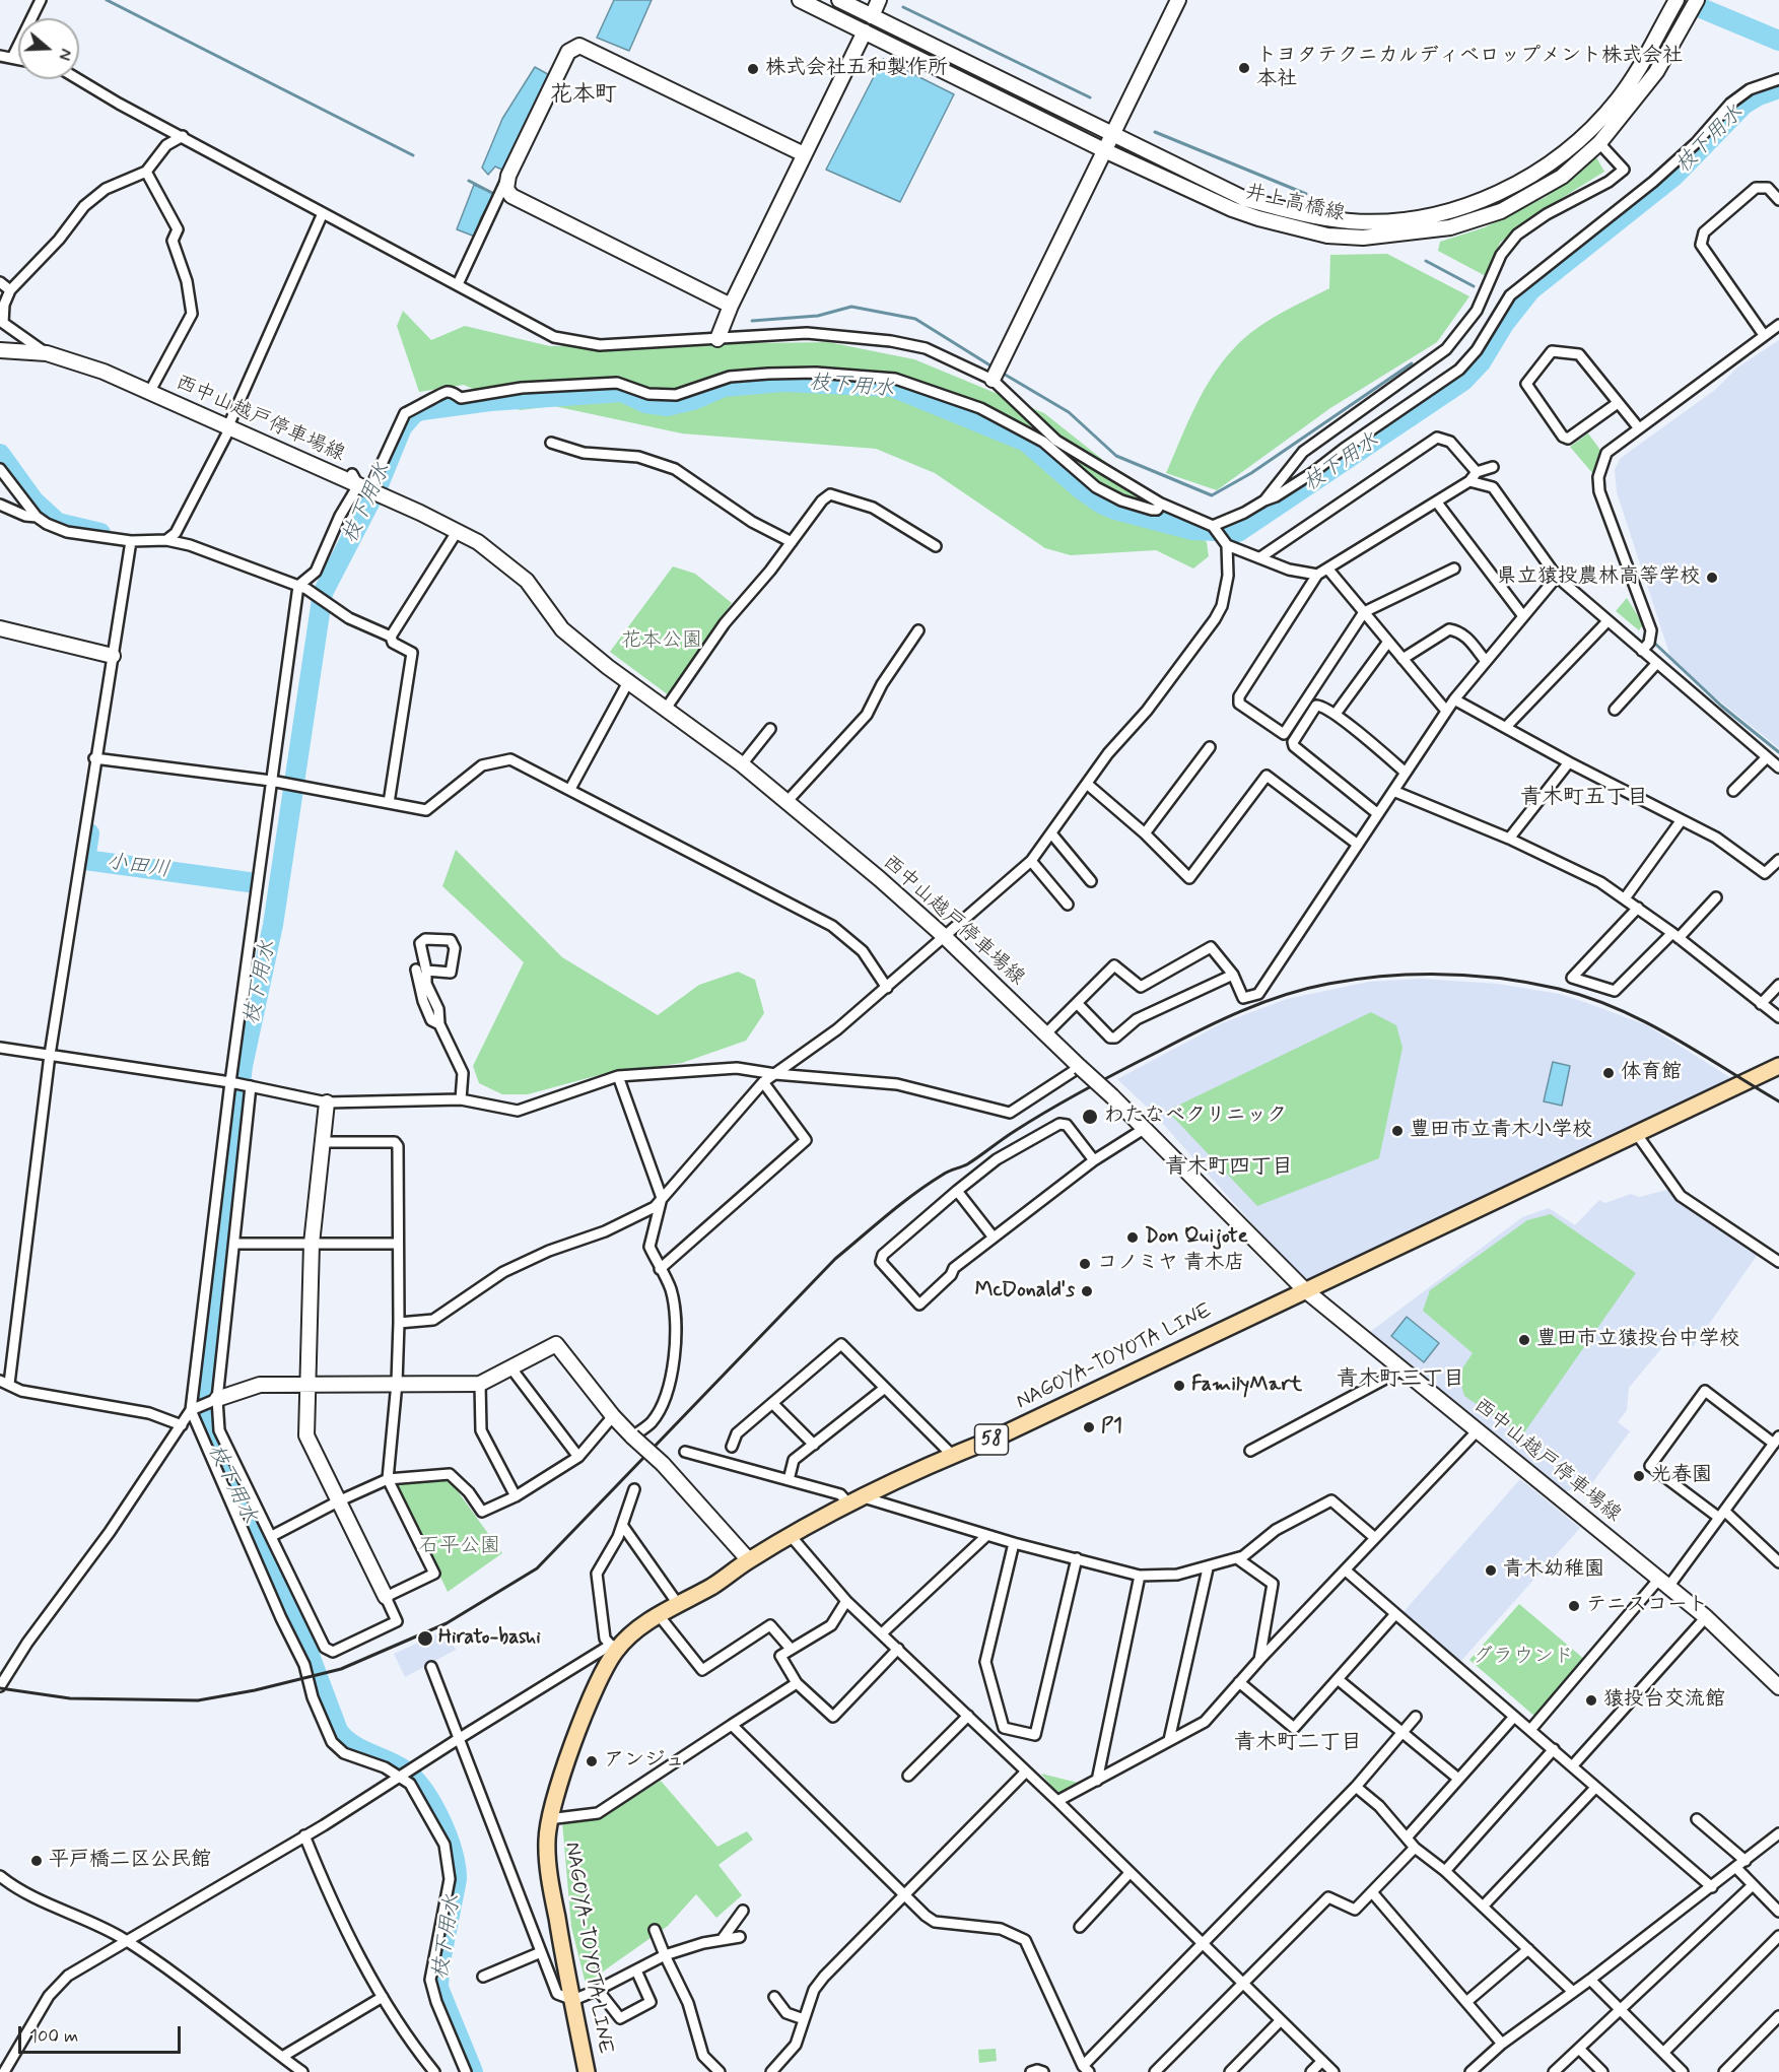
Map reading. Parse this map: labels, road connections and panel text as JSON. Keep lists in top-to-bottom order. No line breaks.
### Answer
{"streets":{"main road":["NAGOYA-TOYOTA LINE","58"],"street":["井上高橋線","西中山越戸停車場線"]},"crossings":[["西中山越戸停車場線","NAGOYA-TOYOTA LINE"]],"districts":["花本町","青木町五丁目","青木町四丁目","青木町三丁目","青木町二丁目"],"water":["枝下用水","小田川"],"parks":["花本公園","石平公園","グラウンド"],"places":["トヨタテクニカルディベロップメント株式会社 本社","株式会社五和製作所","県立猿投農林高等学校","体育館","わたなべクリニック","豊田市立青木小学校","Don Quijote","コノミヤ 青木店","McDonald's","豊田市立猿投台中学校","FamilyMart","P1","光春園","青木幼稚園","テニスコート","Hirato-bashi","猿投台交流館","アンジュ","平戸橋二区公民館"],"scale_bar":"100 m","north":"right"}
